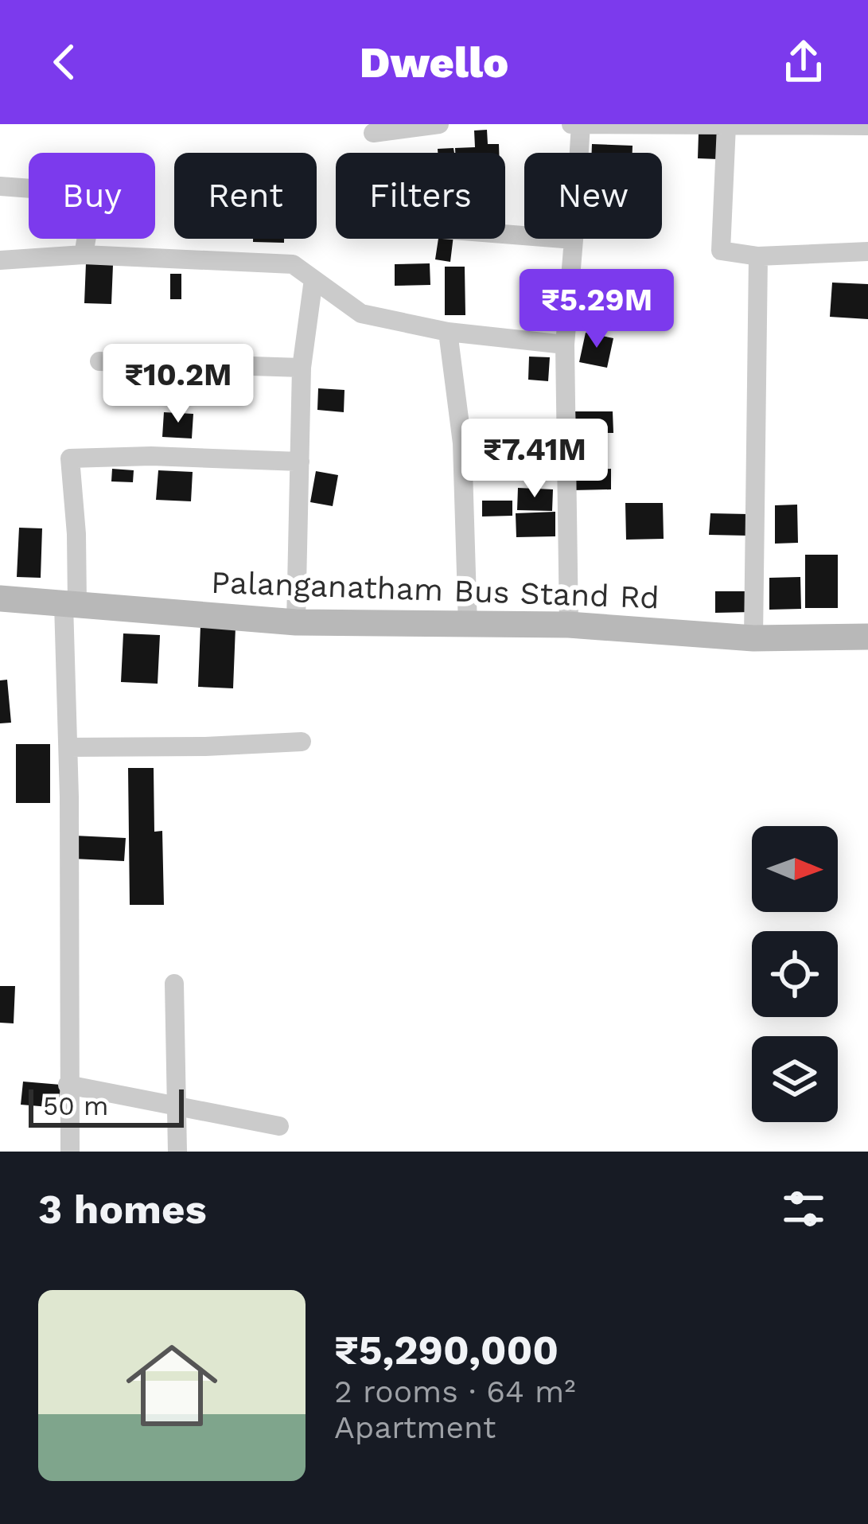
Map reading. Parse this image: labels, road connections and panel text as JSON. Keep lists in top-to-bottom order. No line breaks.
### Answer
{"streets":{"street":["Palanganatham Bus Stand Rd"]},"scale_bar":"50 m","north":"right","page":{"header":"Dwello","chip":["Buy","Rent","Filters","New"],"price":["₹5.29M","₹10.2M","₹7.41M"],"scale":"50 m","heading":"3 homes","list":[{"name":"₹5,290,000","note":"2 rooms · 64 m² · Apartment"}]}}
